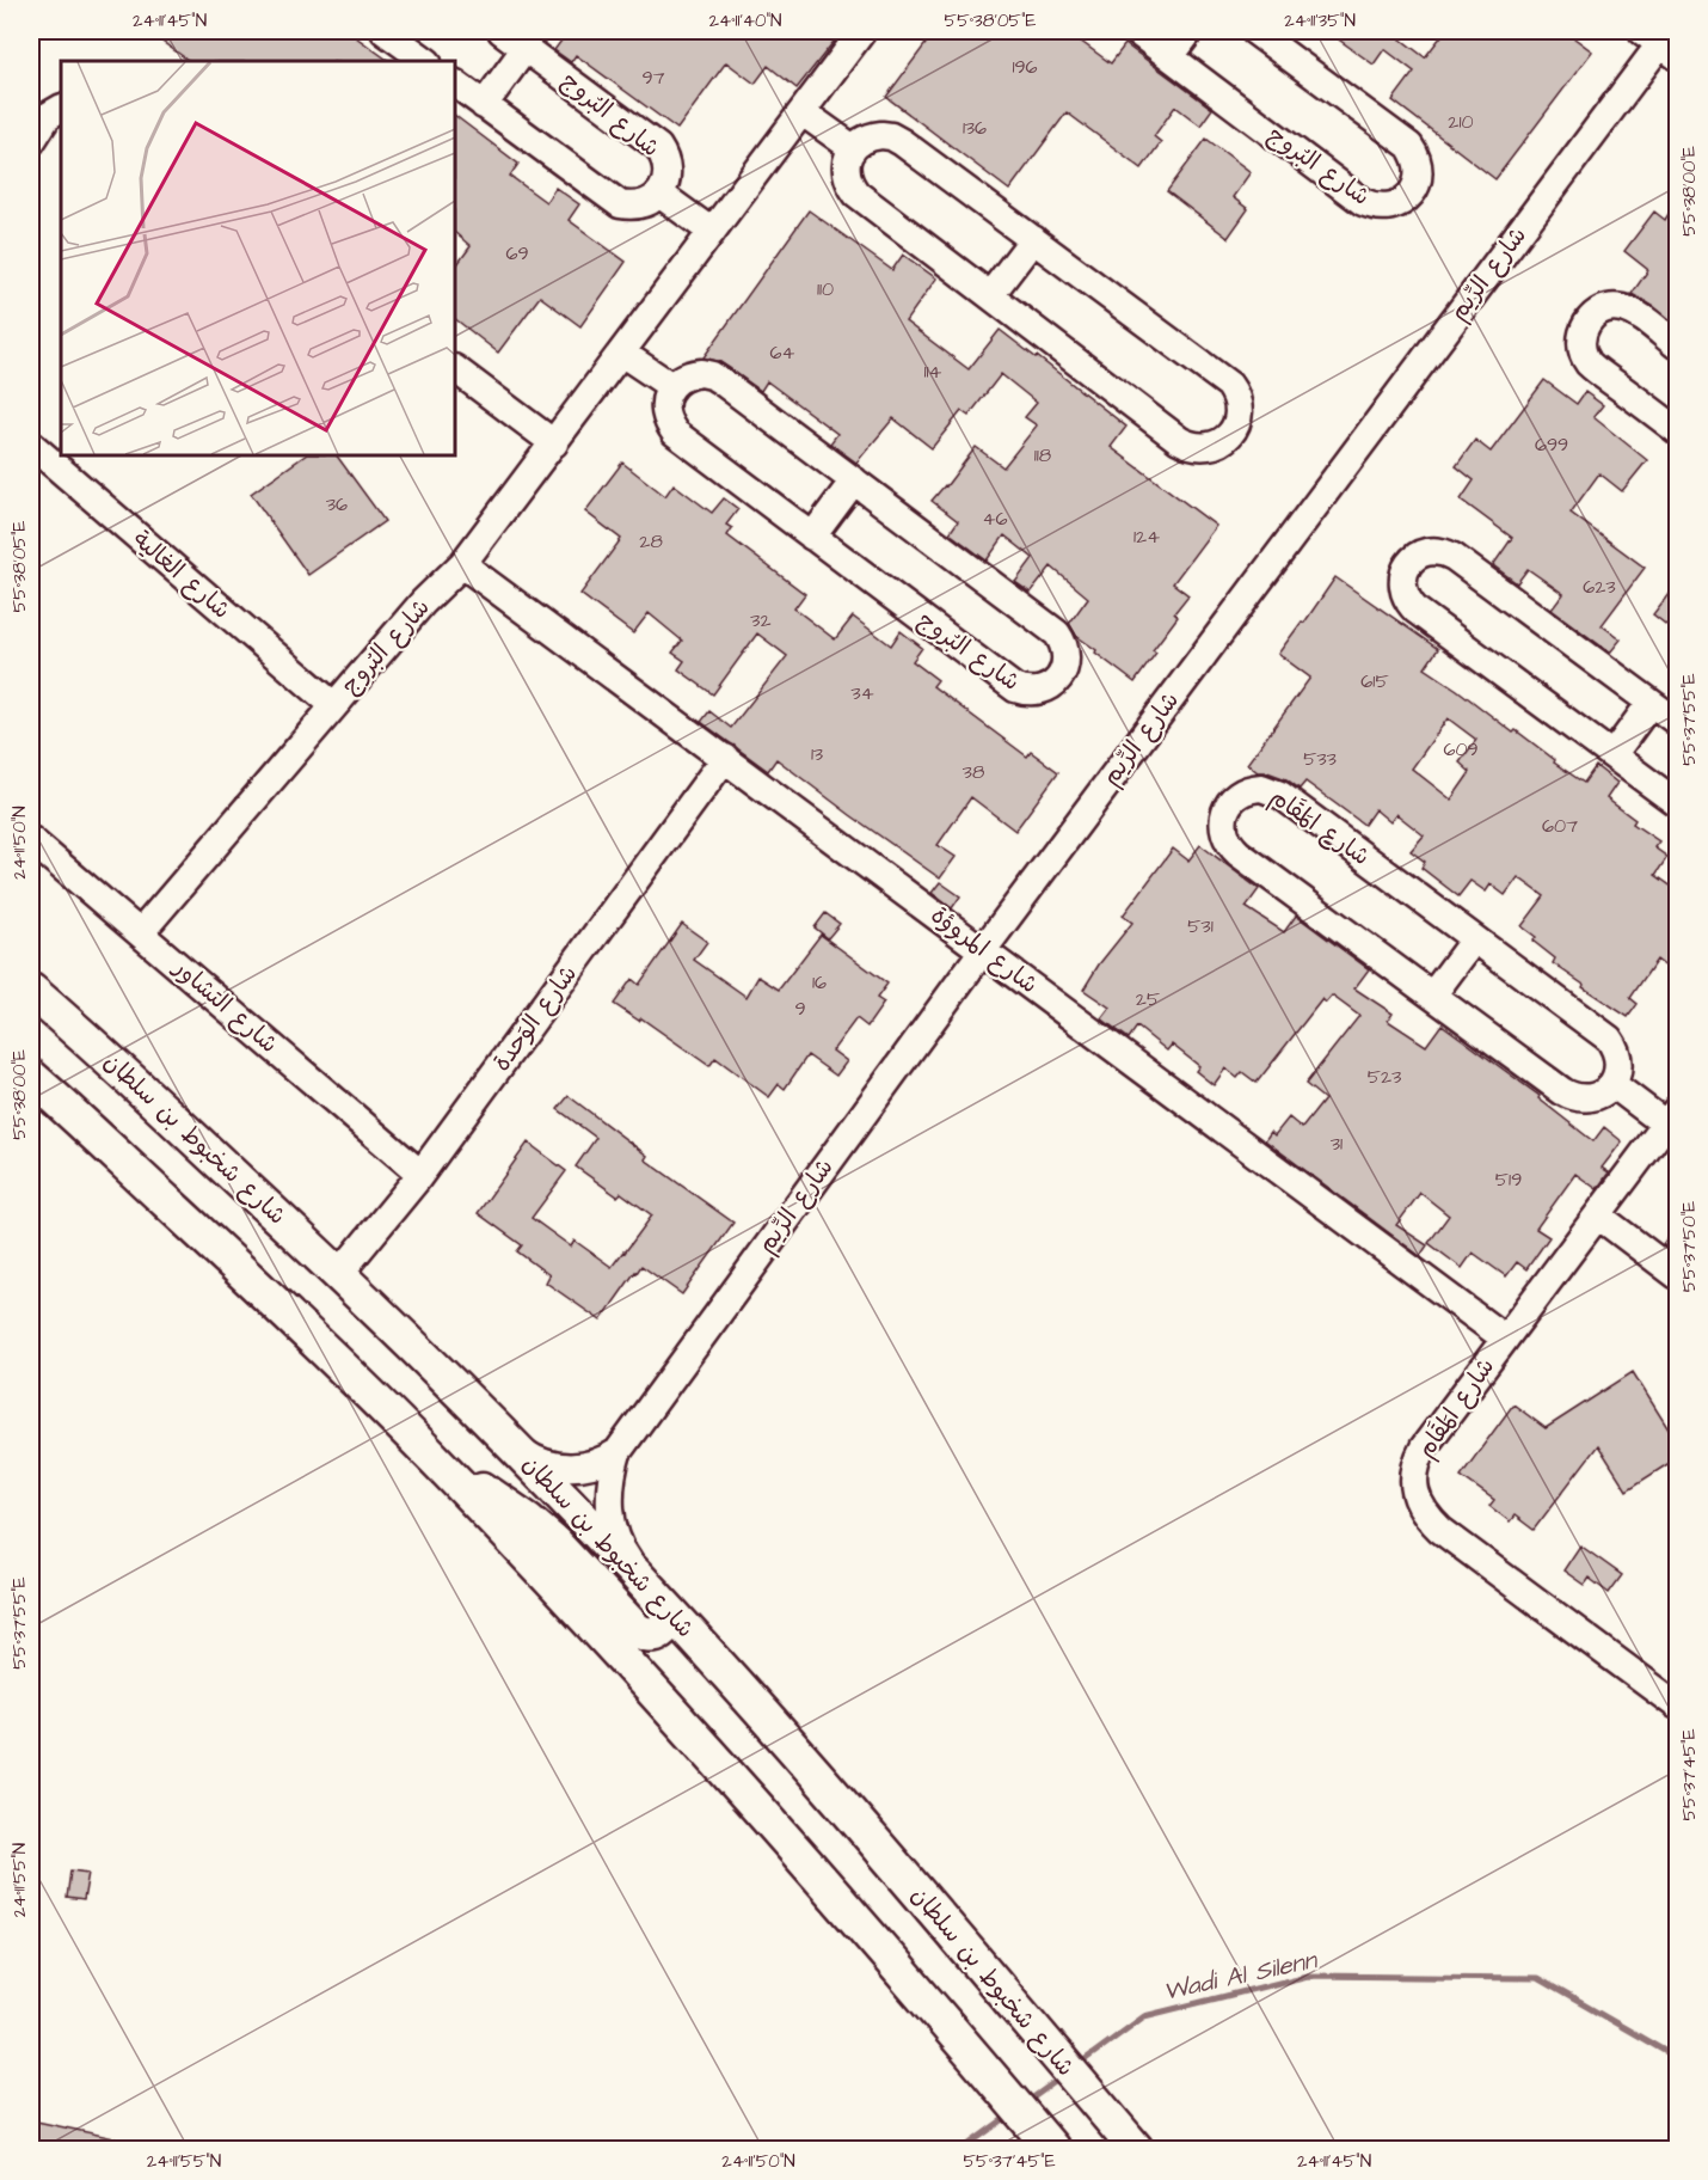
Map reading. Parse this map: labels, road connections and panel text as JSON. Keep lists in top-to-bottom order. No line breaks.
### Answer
{"streets":{"main road":["شارع شخبوط بن سلطان"],"street":["شارع البُروج","شارع الرِّيم","شارع الغالية","شارع المَقَام","شارع المروؤة","شارع التشاور","شارع الوَحدة"]},"crossings":[["شارع البُروج","شارع الغالية"],["شارع البُروج","شارع المروؤة"],["شارع البُروج","شارع التشاور"],["شارع الرِّيم","شارع المروؤة"],["شارع الرِّيم","شارع شخبوط بن سلطان"],["شارع المَقَام","شارع المروؤة"],["شارع المروؤة","شارع الوَحدة"],["شارع التشاور","شارع الوَحدة"],["شارع الوَحدة","شارع شخبوط بن سلطان"]],"water":["Wadi Al Silenn"],"house_numbers":["196","97","210","136","69","110","64","114","699","118","36","46","124","28","623","32","615","34","609","13","533","38","607","531","16","25","9","523","31","519"],"coordinates":["24°11'45\"N","24°11'40\"N","55°38'05\"E","24°11'35\"N","55°38'00\"E","55°37'55\"E","24°11'50\"N","55°37'50\"E","55°37'45\"E","24°11'55\"N"]}
